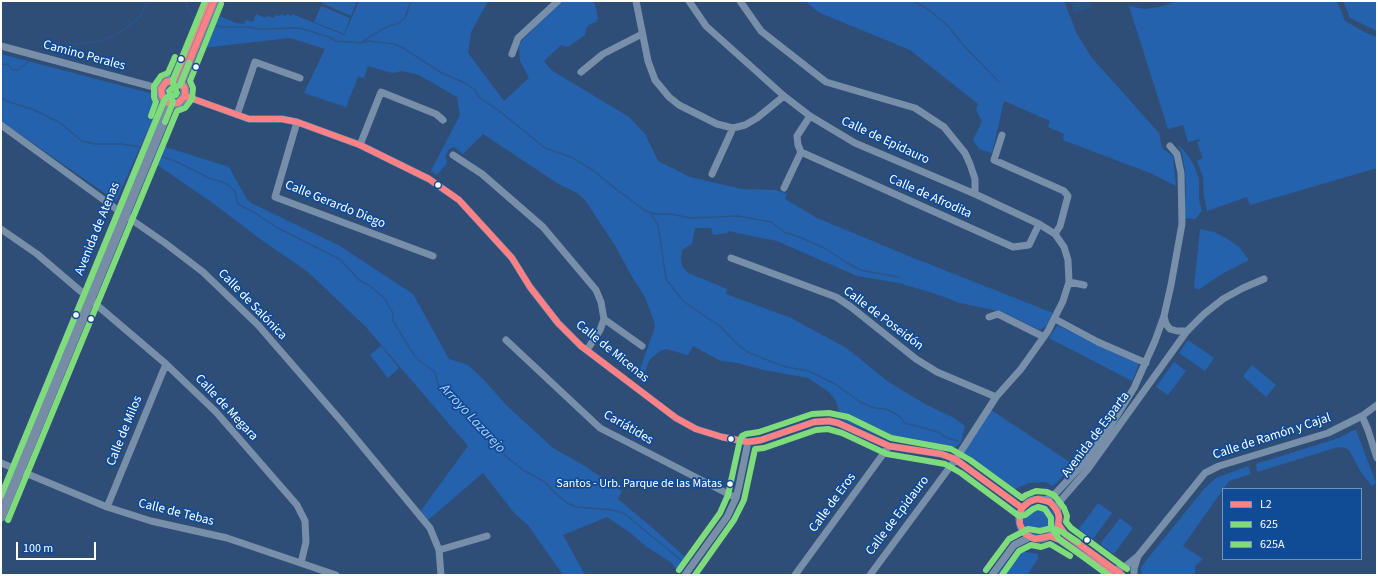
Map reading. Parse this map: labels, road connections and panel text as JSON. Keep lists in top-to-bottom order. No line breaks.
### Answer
{"streets":{"main road":["Avenida de Atenas"],"street":["Camino Perales","Calle de Epidauro","Calle de Afrodita","Calle Gerardo Diego","Calle de Salónica","Calle de Poseidón","Calle de Micenas","Calle de Megara","Cariátides","Calle de Milos","Avenida de Esparta","Calle de Ramón y Cajal","Calle de Eros","Calle de Tebas"]},"crossings":[["Camino Perales","Avenida de Atenas"],["Camino Perales","Calle de Micenas"],["Calle de Epidauro","Calle de Afrodita"],["Calle de Epidauro","Calle de Poseidón"],["Calle de Epidauro","Calle de Micenas"],["Calle Gerardo Diego","Calle de Micenas"],["Avenida de Atenas","Calle de Salónica"],["Avenida de Atenas","Calle de Micenas"],["Avenida de Atenas","Calle de Megara"],["Avenida de Atenas","Calle de Tebas"],["Calle de Micenas","Avenida de Esparta"],["Calle de Micenas","Calle de Eros"],["Calle de Megara","Calle de Milos"],["Calle de Megara","Calle de Tebas"],["Calle de Milos","Calle de Tebas"]],"water":["Arroyo Lazarejo"],"places":["Santos - Urb. Parque de las Matas"],"lines":["transit line L2","transit line 625A","transit line 625"],"legend":["L2","625","625A"],"scale_bar":"100 m"}
